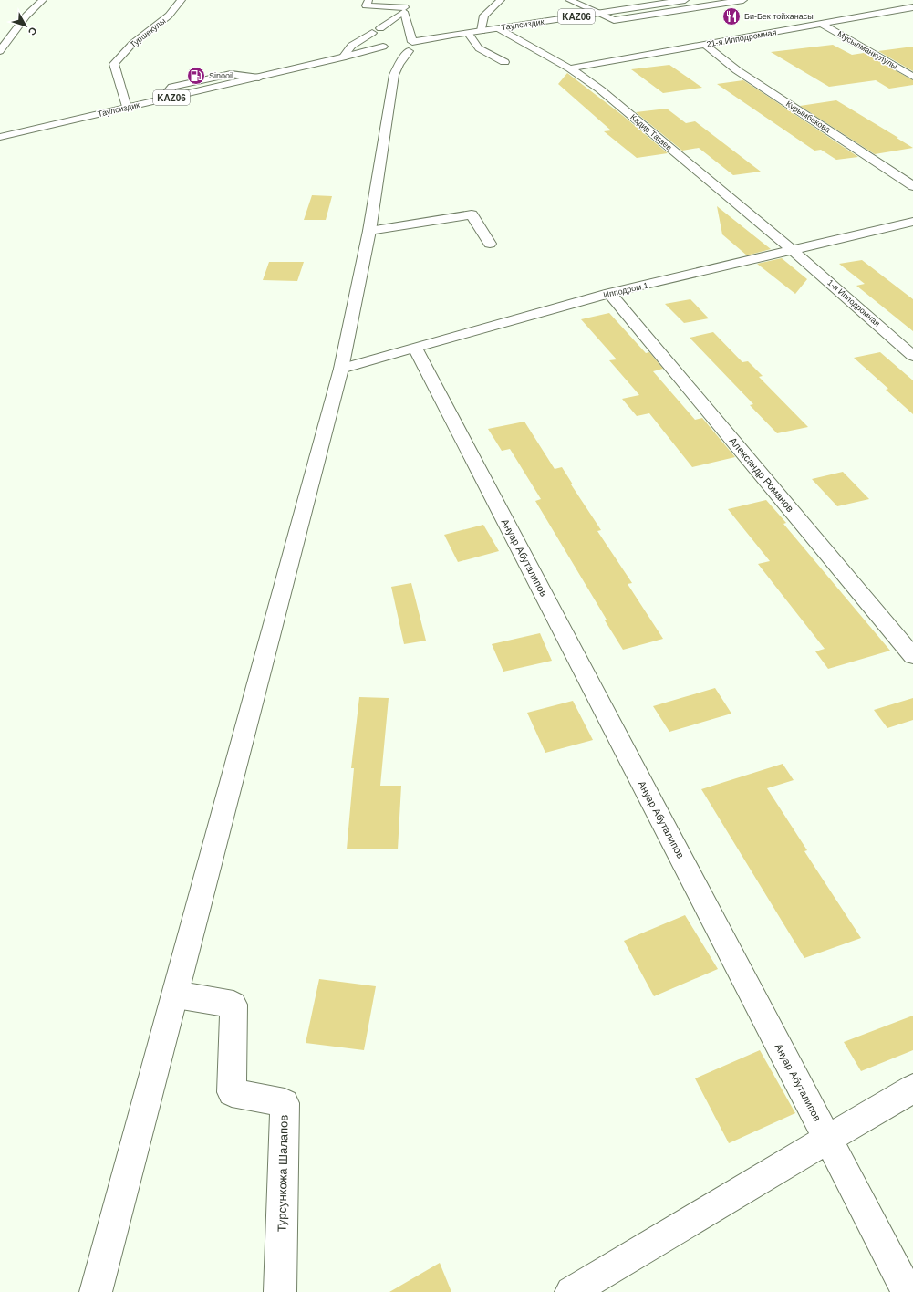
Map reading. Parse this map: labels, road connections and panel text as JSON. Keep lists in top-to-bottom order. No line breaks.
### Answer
{"streets":{"street":["KAZ06","Таулсиздик","Туршекулы","21-я Ипподромная","Мусылманкулулы","Курымбекова","Кадир Тагаев","Ипподром 1","1-я Ипподромная","Александр Романов","Ануар Абуталипов","Турсункожа Шалапов"]},"crossings":[["Таулсиздик","Туршекулы"],["Таулсиздик","Кадир Тагаев"],["21-я Ипподромная","Мусылманкулулы"],["21-я Ипподромная","Курымбекова"],["21-я Ипподромная","Кадир Тагаев"],["Кадир Тагаев","Ипподром 1"],["Кадир Тагаев","1-я Ипподромная"],["Ипподром 1","1-я Ипподромная"],["Ипподром 1","Александр Романов"],["Ипподром 1","Ануар Абуталипов"]],"places":{"restaurant":["Би-Бек тойханасы"],"fuel station":["Sinooil"]},"north":"bottom right"}
